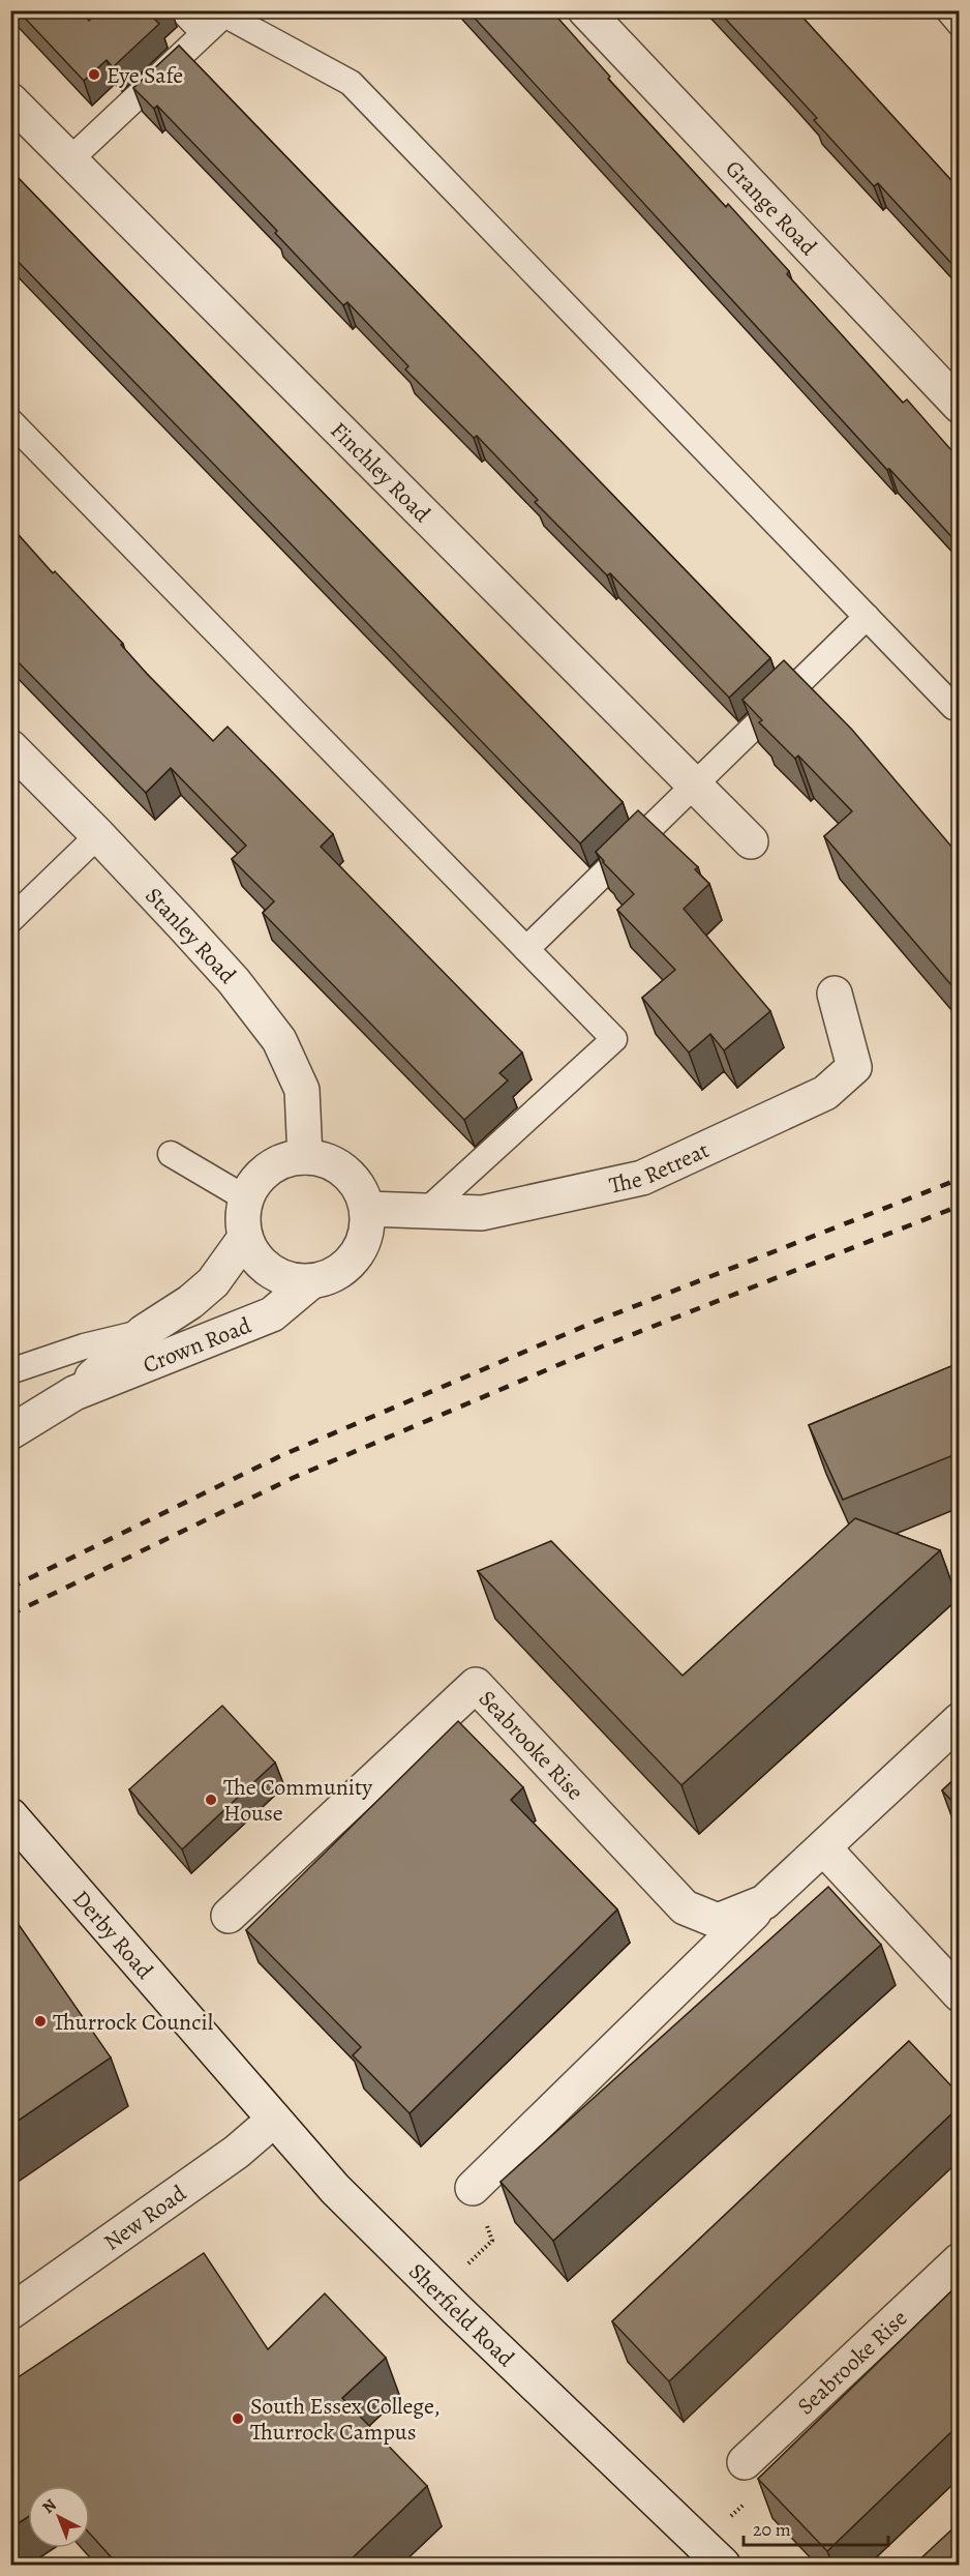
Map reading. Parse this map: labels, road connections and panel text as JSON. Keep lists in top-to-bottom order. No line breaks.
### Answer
{"streets":{"street":["Grange Road","Finchley Road","Stanley Road","The Retreat","Crown Road","Seabrooke Rise","Derby Road","New Road","Sherfield Road"]},"crossings":[["Stanley Road","The Retreat"],["Stanley Road","Crown Road"],["The Retreat","Crown Road"],["Derby Road","Sherfield Road"],["New Road","Sherfield Road"]],"places":["Eye Safe","The Community House","Thurrock Council","South Essex College, Thurrock Campus"],"scale_bar":"20 m","north":"top left"}
